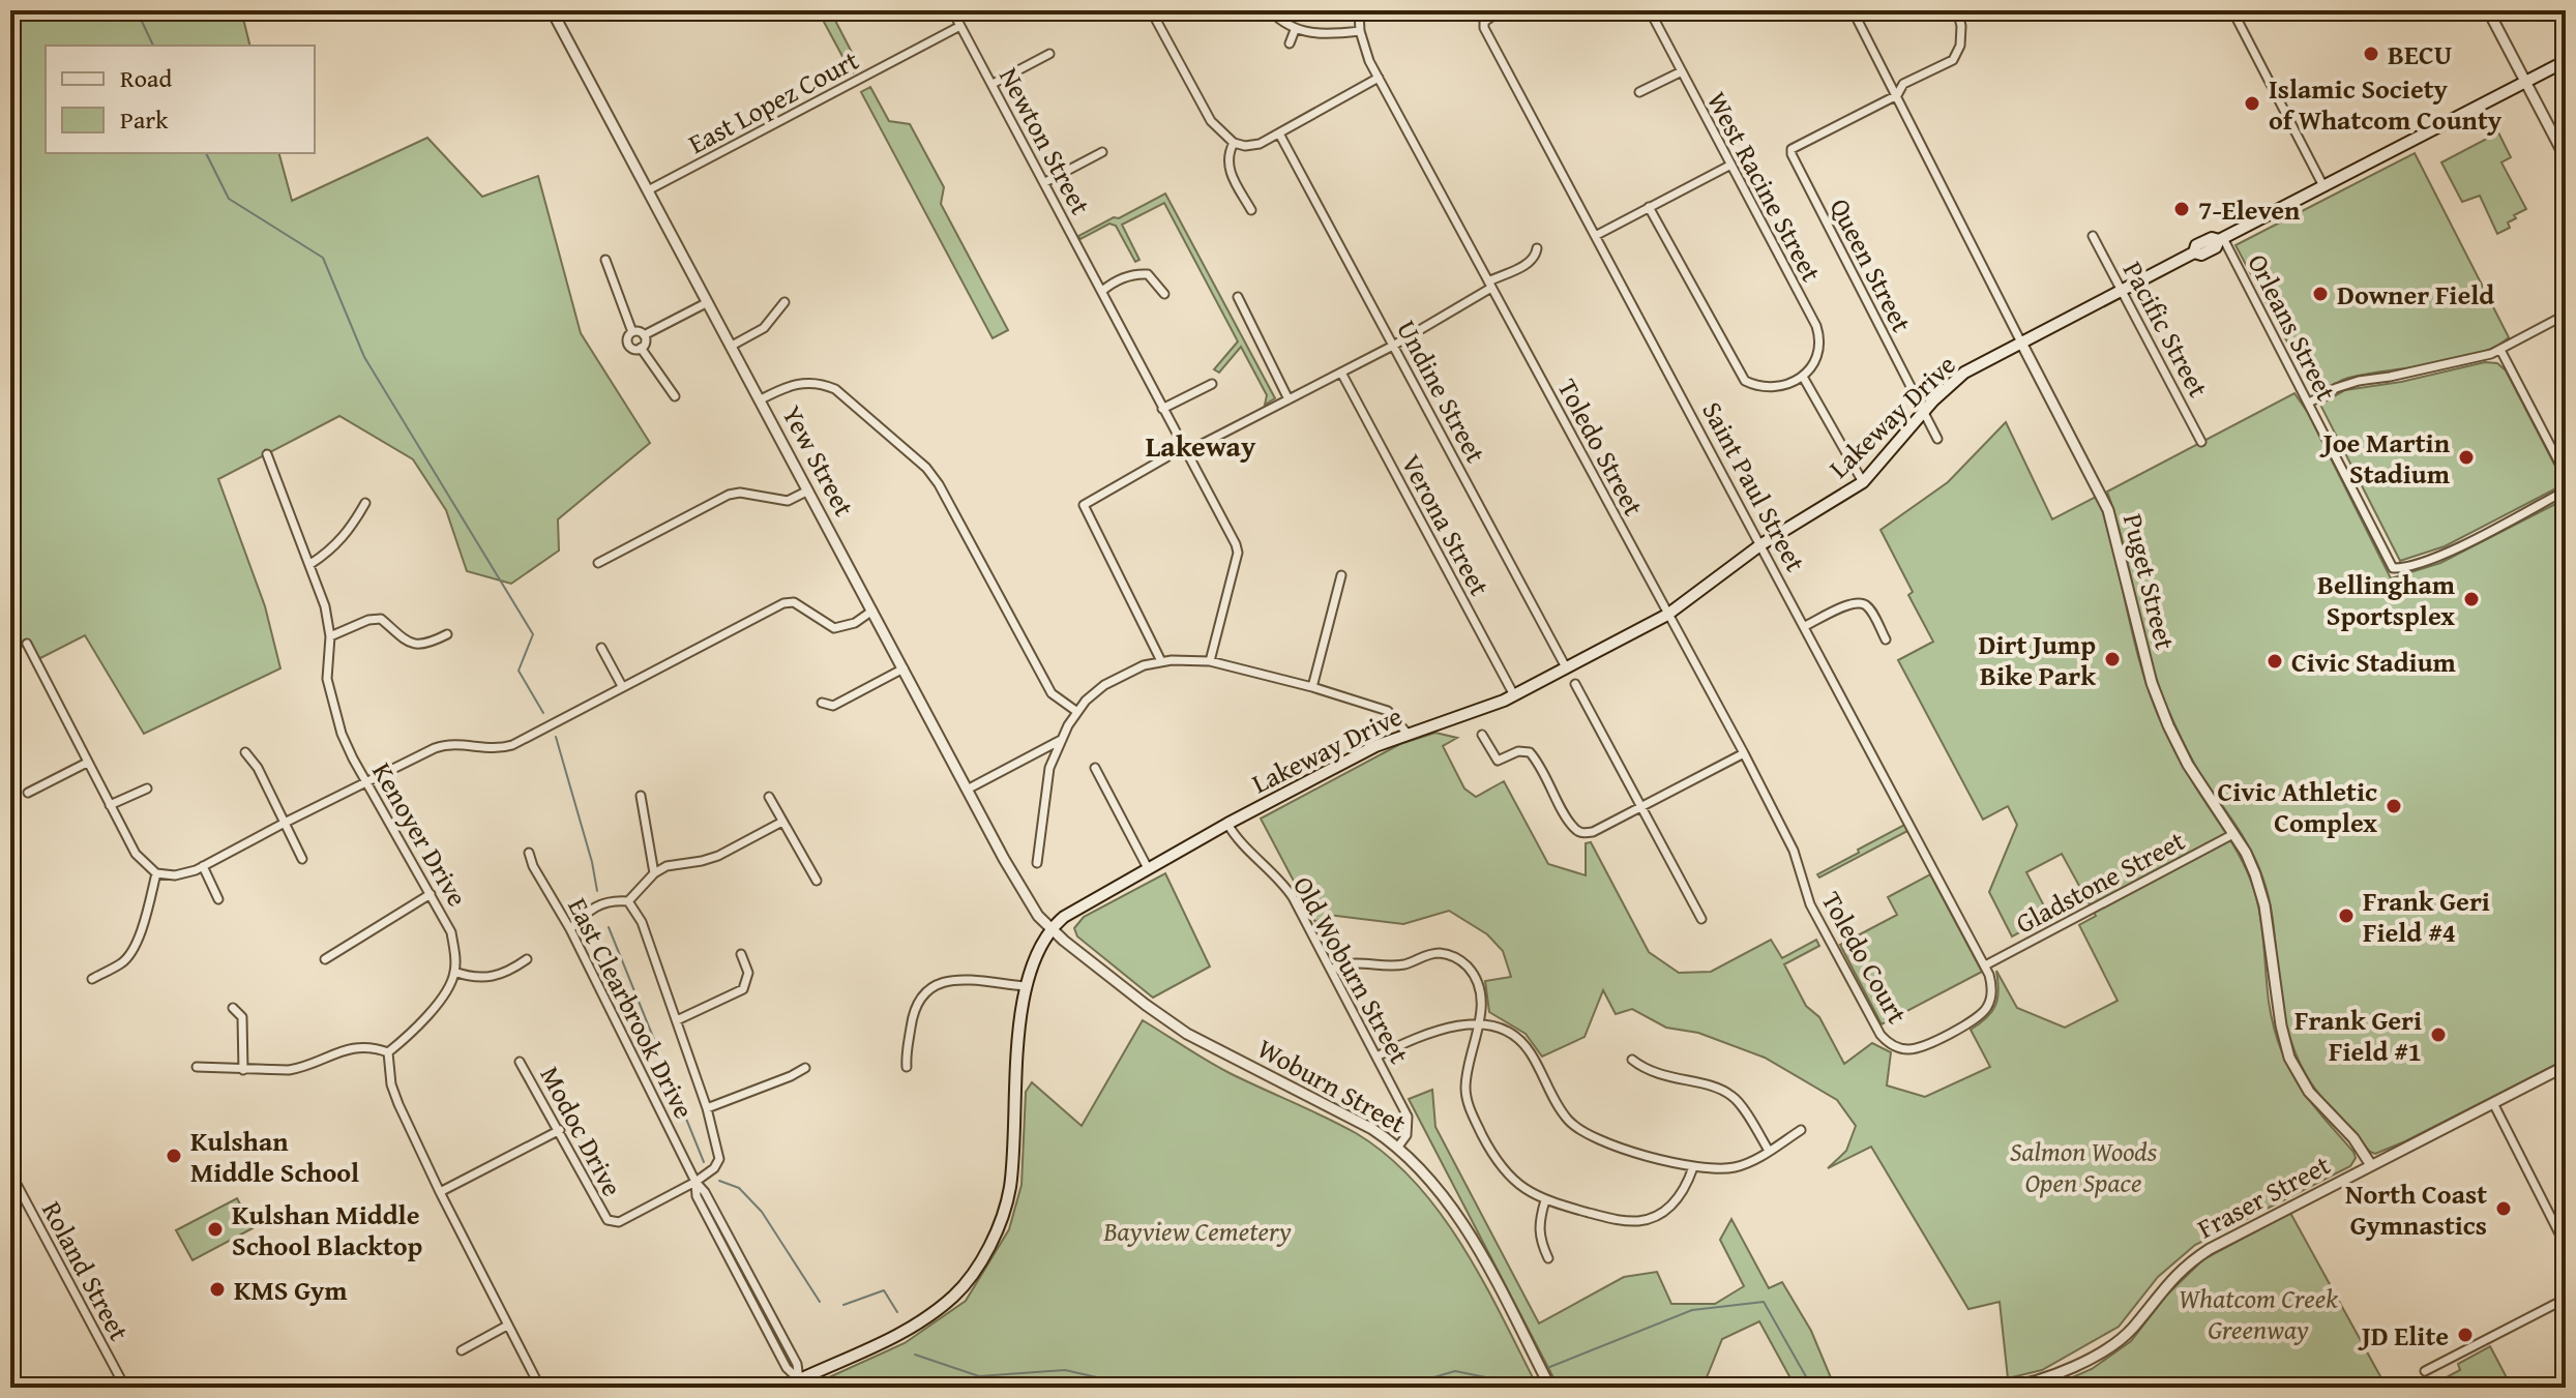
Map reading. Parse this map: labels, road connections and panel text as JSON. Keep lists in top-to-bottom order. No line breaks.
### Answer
{"streets":{"main road":["Lakeway Drive"],"street":["East Lopez Court","Newton Street","West Racine Street","Queen Street","Orleans Street","Pacific Street","Undine Street","Toledo Street","Yew Street","Saint Paul Street","Verona Street","Puget Street","Kenoyer Drive","Gladstone Street","Toledo Court","Old Woburn Street","East Clearbrook Drive","Woburn Street","Modoc Drive","Fraser Street","Roland Street"]},"crossings":[["East Lopez Court","Newton Street"],["East Lopez Court","Yew Street"],["Queen Street","Lakeway Drive"],["Queen Street","Puget Street"],["Orleans Street","Lakeway Drive"],["Pacific Street","Lakeway Drive"],["Undine Street","Lakeway Drive"],["Lakeway Drive","Toledo Street"],["Lakeway Drive","Yew Street"],["Lakeway Drive","Saint Paul Street"],["Lakeway Drive","Verona Street"],["Lakeway Drive","Puget Street"],["Lakeway Drive","Old Woburn Street"],["Lakeway Drive","East Clearbrook Drive"],["Lakeway Drive","Woburn Street"],["Toledo Street","Toledo Court"],["Yew Street","Woburn Street"],["Saint Paul Street","Gladstone Street"],["Saint Paul Street","Toledo Court"],["Puget Street","Gladstone Street"],["Puget Street","Fraser Street"],["Gladstone Street","Toledo Court"],["Old Woburn Street","Woburn Street"],["East Clearbrook Drive","Modoc Drive"]],"districts":["Lakeway"],"parks":["Salmon Woods Open Space","Bayview Cemetery","Whatcom Creek Greenway"],"places":["BECU","Islamic Society of Whatcom County","7-Eleven","Downer Field","Joe Martin Stadium","Bellingham Sportsplex","Dirt Jump Bike Park","Civic Stadium","Civic Athletic Complex","Frank Geri Field #4","Frank Geri Field #1","Kulshan Middle School","North Coast Gymnastics","Kulshan Middle School Blacktop","KMS Gym","JD Elite"],"legend":["Road","Park"]}
